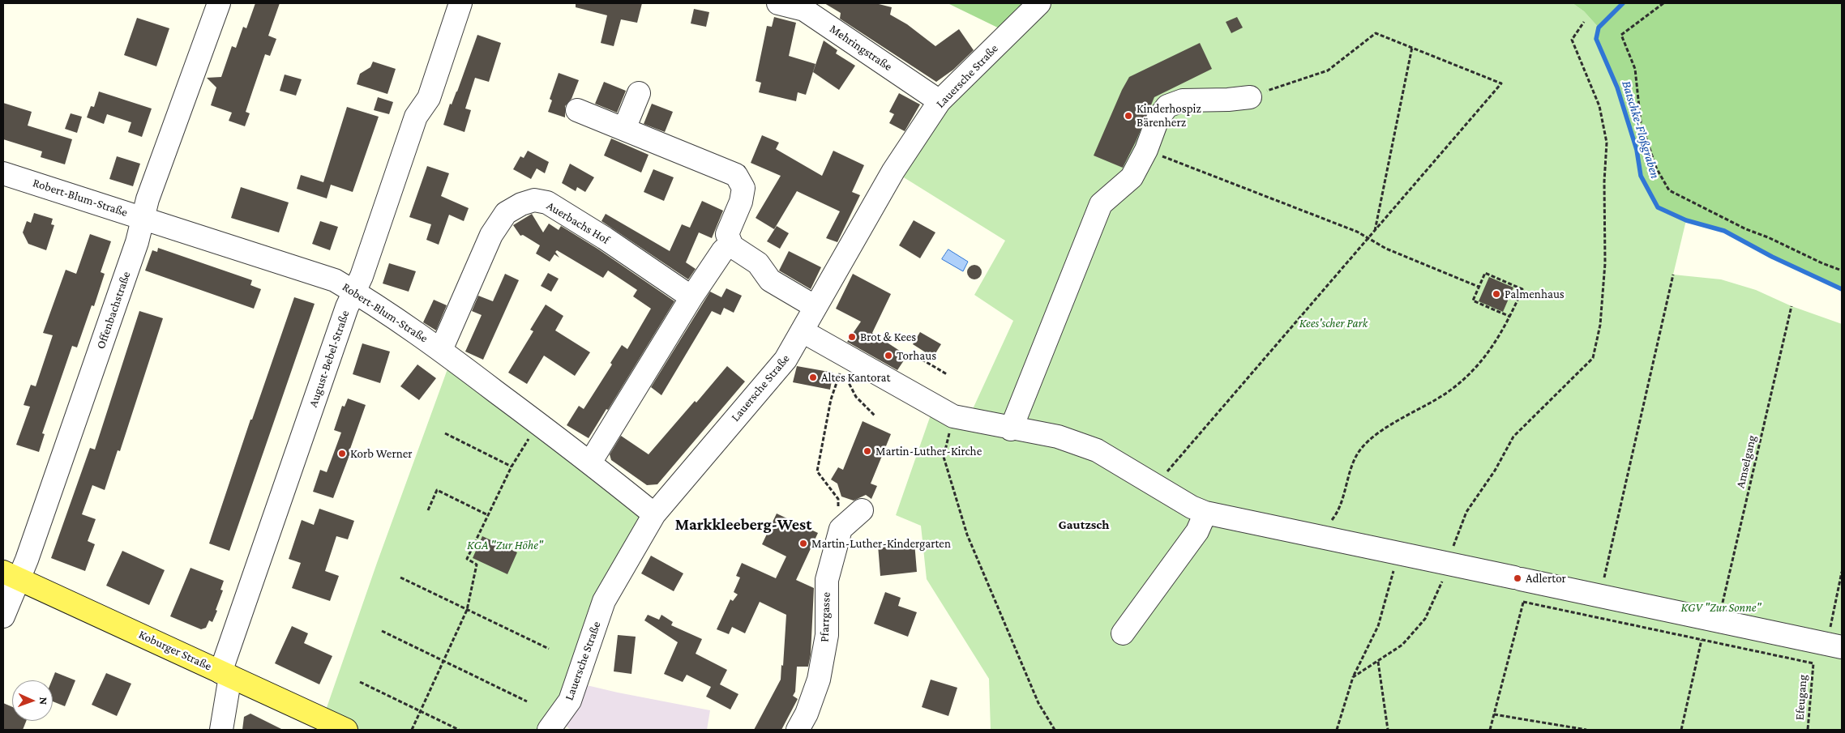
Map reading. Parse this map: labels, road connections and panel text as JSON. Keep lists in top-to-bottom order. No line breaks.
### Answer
{"streets":{"main road":["Koburger Straße"],"street":["Mehringstraße","Lauersche Straße","Robert-Blum-Straße","Auerbachs Hof","Offenbachstraße","August-Bebel-Straße","Pfarrgasse"],"path":["Amselgang","Efeugang"]},"crossings":[["Mehringstraße","Lauersche Straße"],["Lauersche Straße","Robert-Blum-Straße"],["Robert-Blum-Straße","Auerbachs Hof"],["Robert-Blum-Straße","Offenbachstraße"],["Robert-Blum-Straße","August-Bebel-Straße"],["Offenbachstraße","Koburger Straße"],["August-Bebel-Straße","Koburger Straße"]],"districts":["Markkleeberg-West","Gautzsch"],"water":["Batschke‐Floßgraben"],"parks":["Kees'scher Park","KGA \"Zur Höhe\"","KGV \"Zur Sonne\""],"places":["Kinderhospiz Bärenherz","Palmenhaus","Brot & Kees","Torhaus","Altes Kantorat","Martin-Luther-Kirche","Korb Werner","Martin-Luther-Kindergarten","Adlertor"],"north":"right"}
